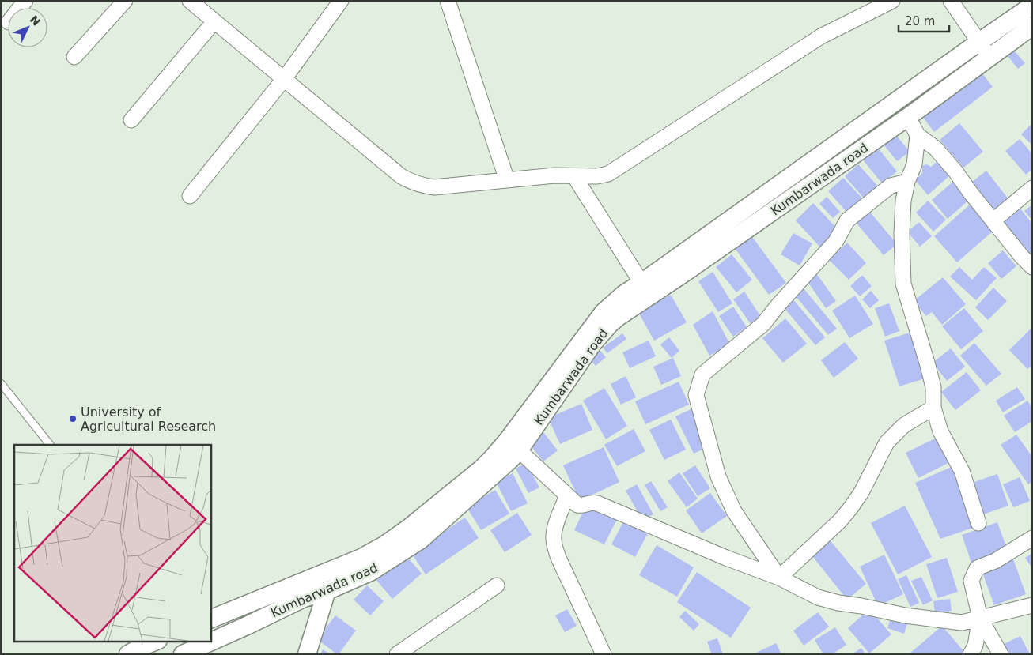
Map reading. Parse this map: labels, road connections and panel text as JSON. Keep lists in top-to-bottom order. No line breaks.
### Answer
{"streets":{"street":["Kumbarwada road"]},"places":["University of Agricultural Research"],"scale_bar":"20 m","north":"top right"}
